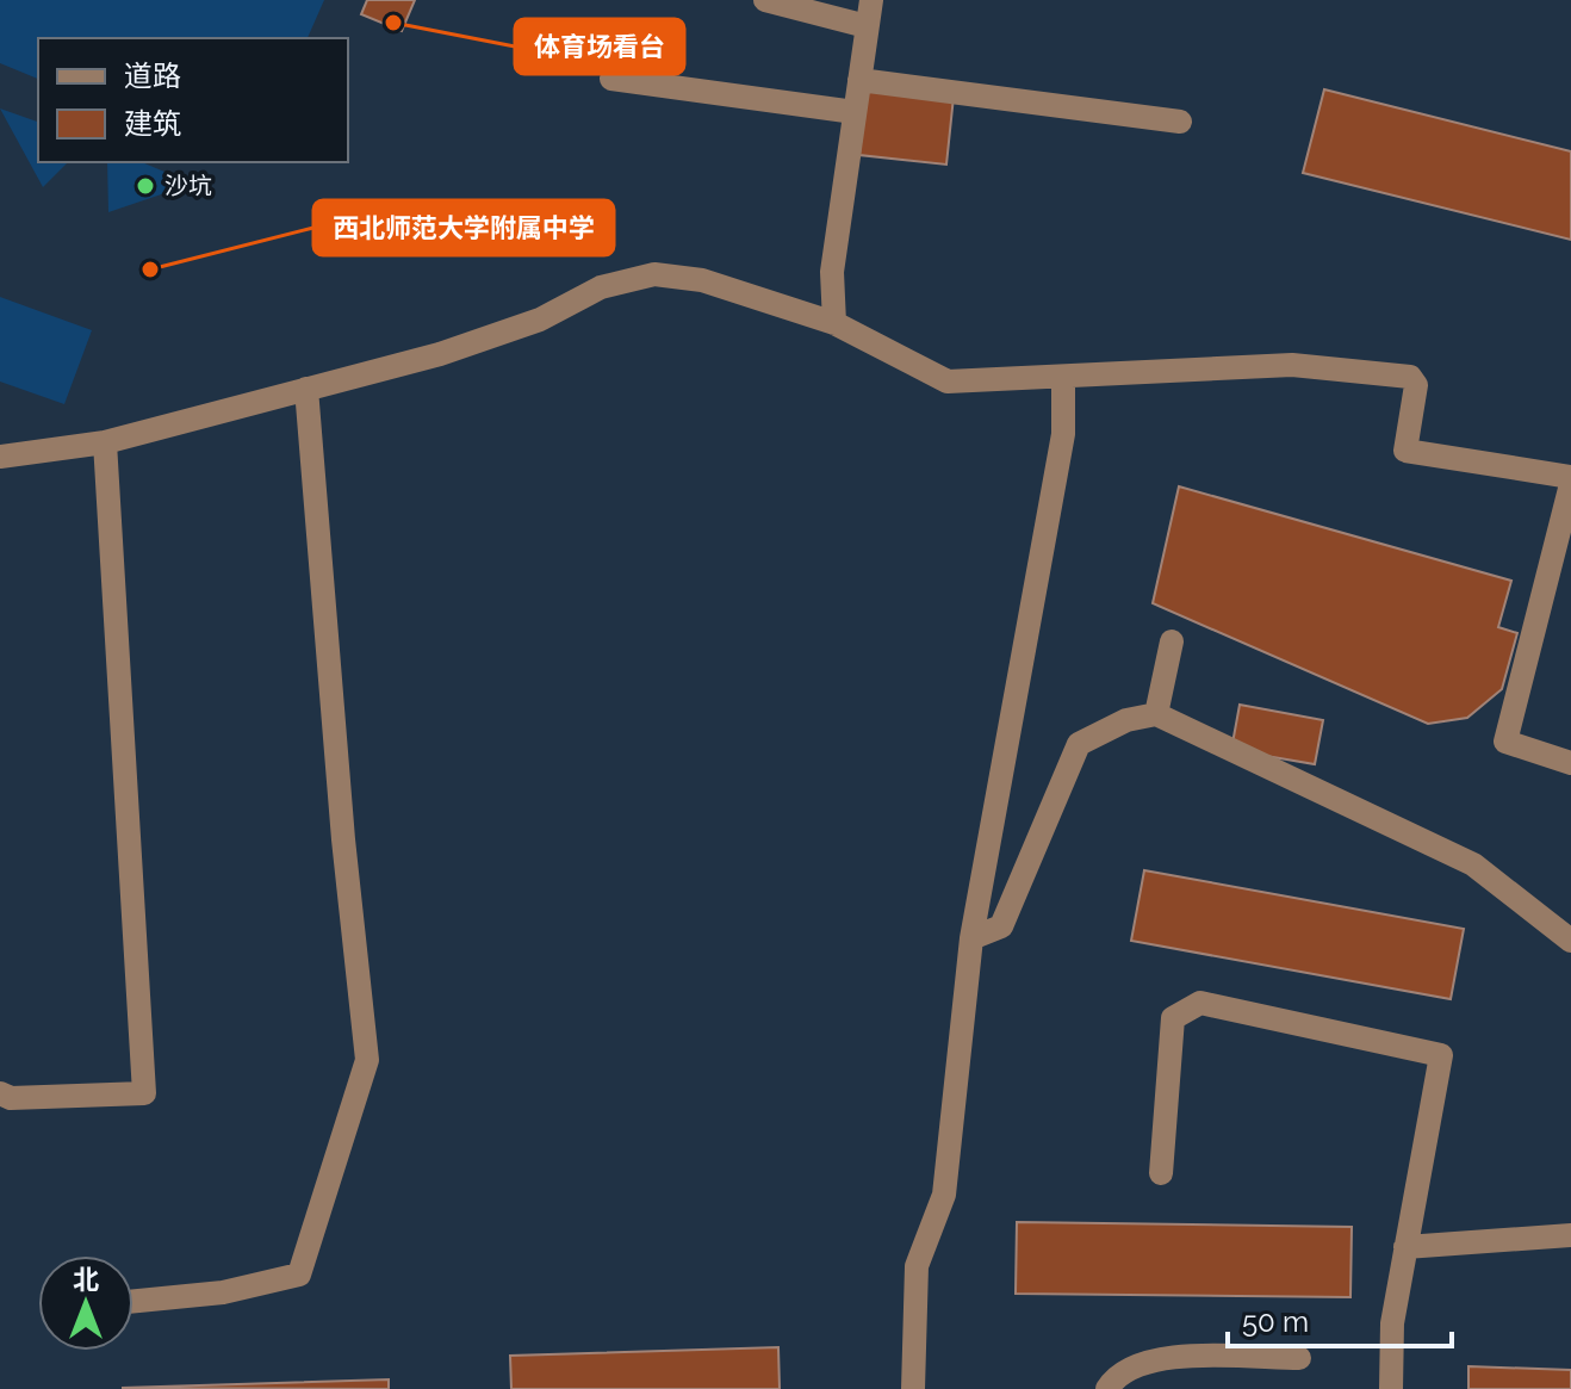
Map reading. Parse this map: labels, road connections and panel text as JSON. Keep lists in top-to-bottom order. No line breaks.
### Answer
{"places":["体育场看台","沙坑","西北师范大学附属中学"],"legend":["道路","建筑"],"scale_bar":"50 m","north":"top"}
